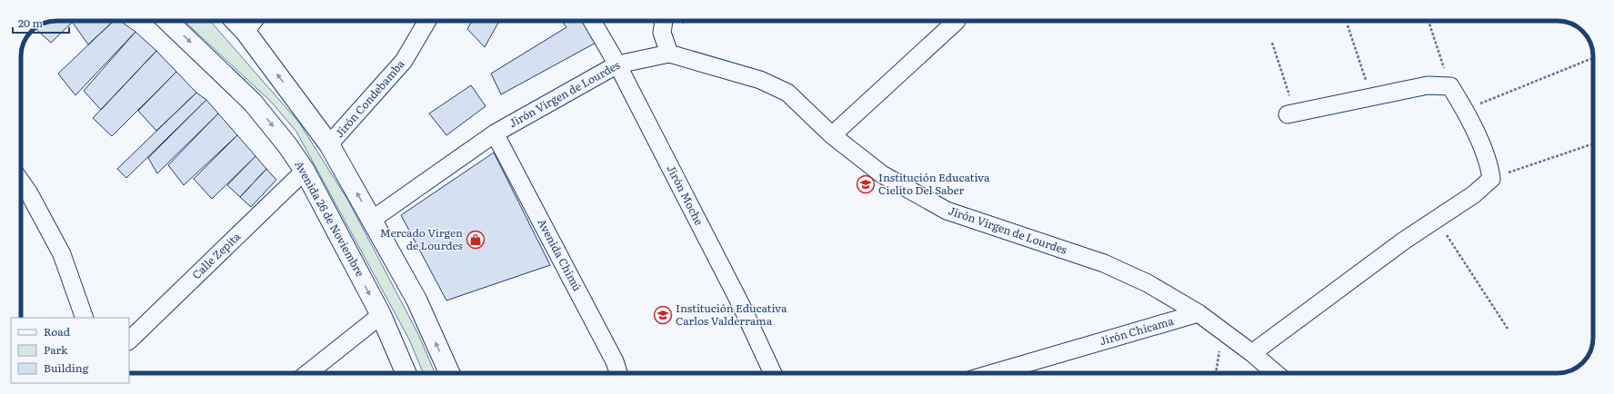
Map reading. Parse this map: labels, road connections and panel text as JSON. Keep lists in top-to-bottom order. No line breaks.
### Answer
{"streets":{"main road":["Avenida 26 de Noviembre"],"street":["Jirón Virgen de Lourdes","Jirón Condebamba","Jirón Moche","Avenida Chimú","Calle Zepita","Jirón Chicama"]},"crossings":[["Jirón Virgen de Lourdes","Jirón Moche"],["Jirón Virgen de Lourdes","Avenida Chimú"],["Jirón Virgen de Lourdes","Jirón Chicama"],["Avenida 26 de Noviembre","Calle Zepita"]],"places":{"school or university":["Institución Educativa Cielito Del Saber","Institución Educativa Carlos Valderrama"],"shop":["Mercado Virgen de Lourdes"]},"legend":["Road","Park","Building"],"scale_bar":"20 m"}
